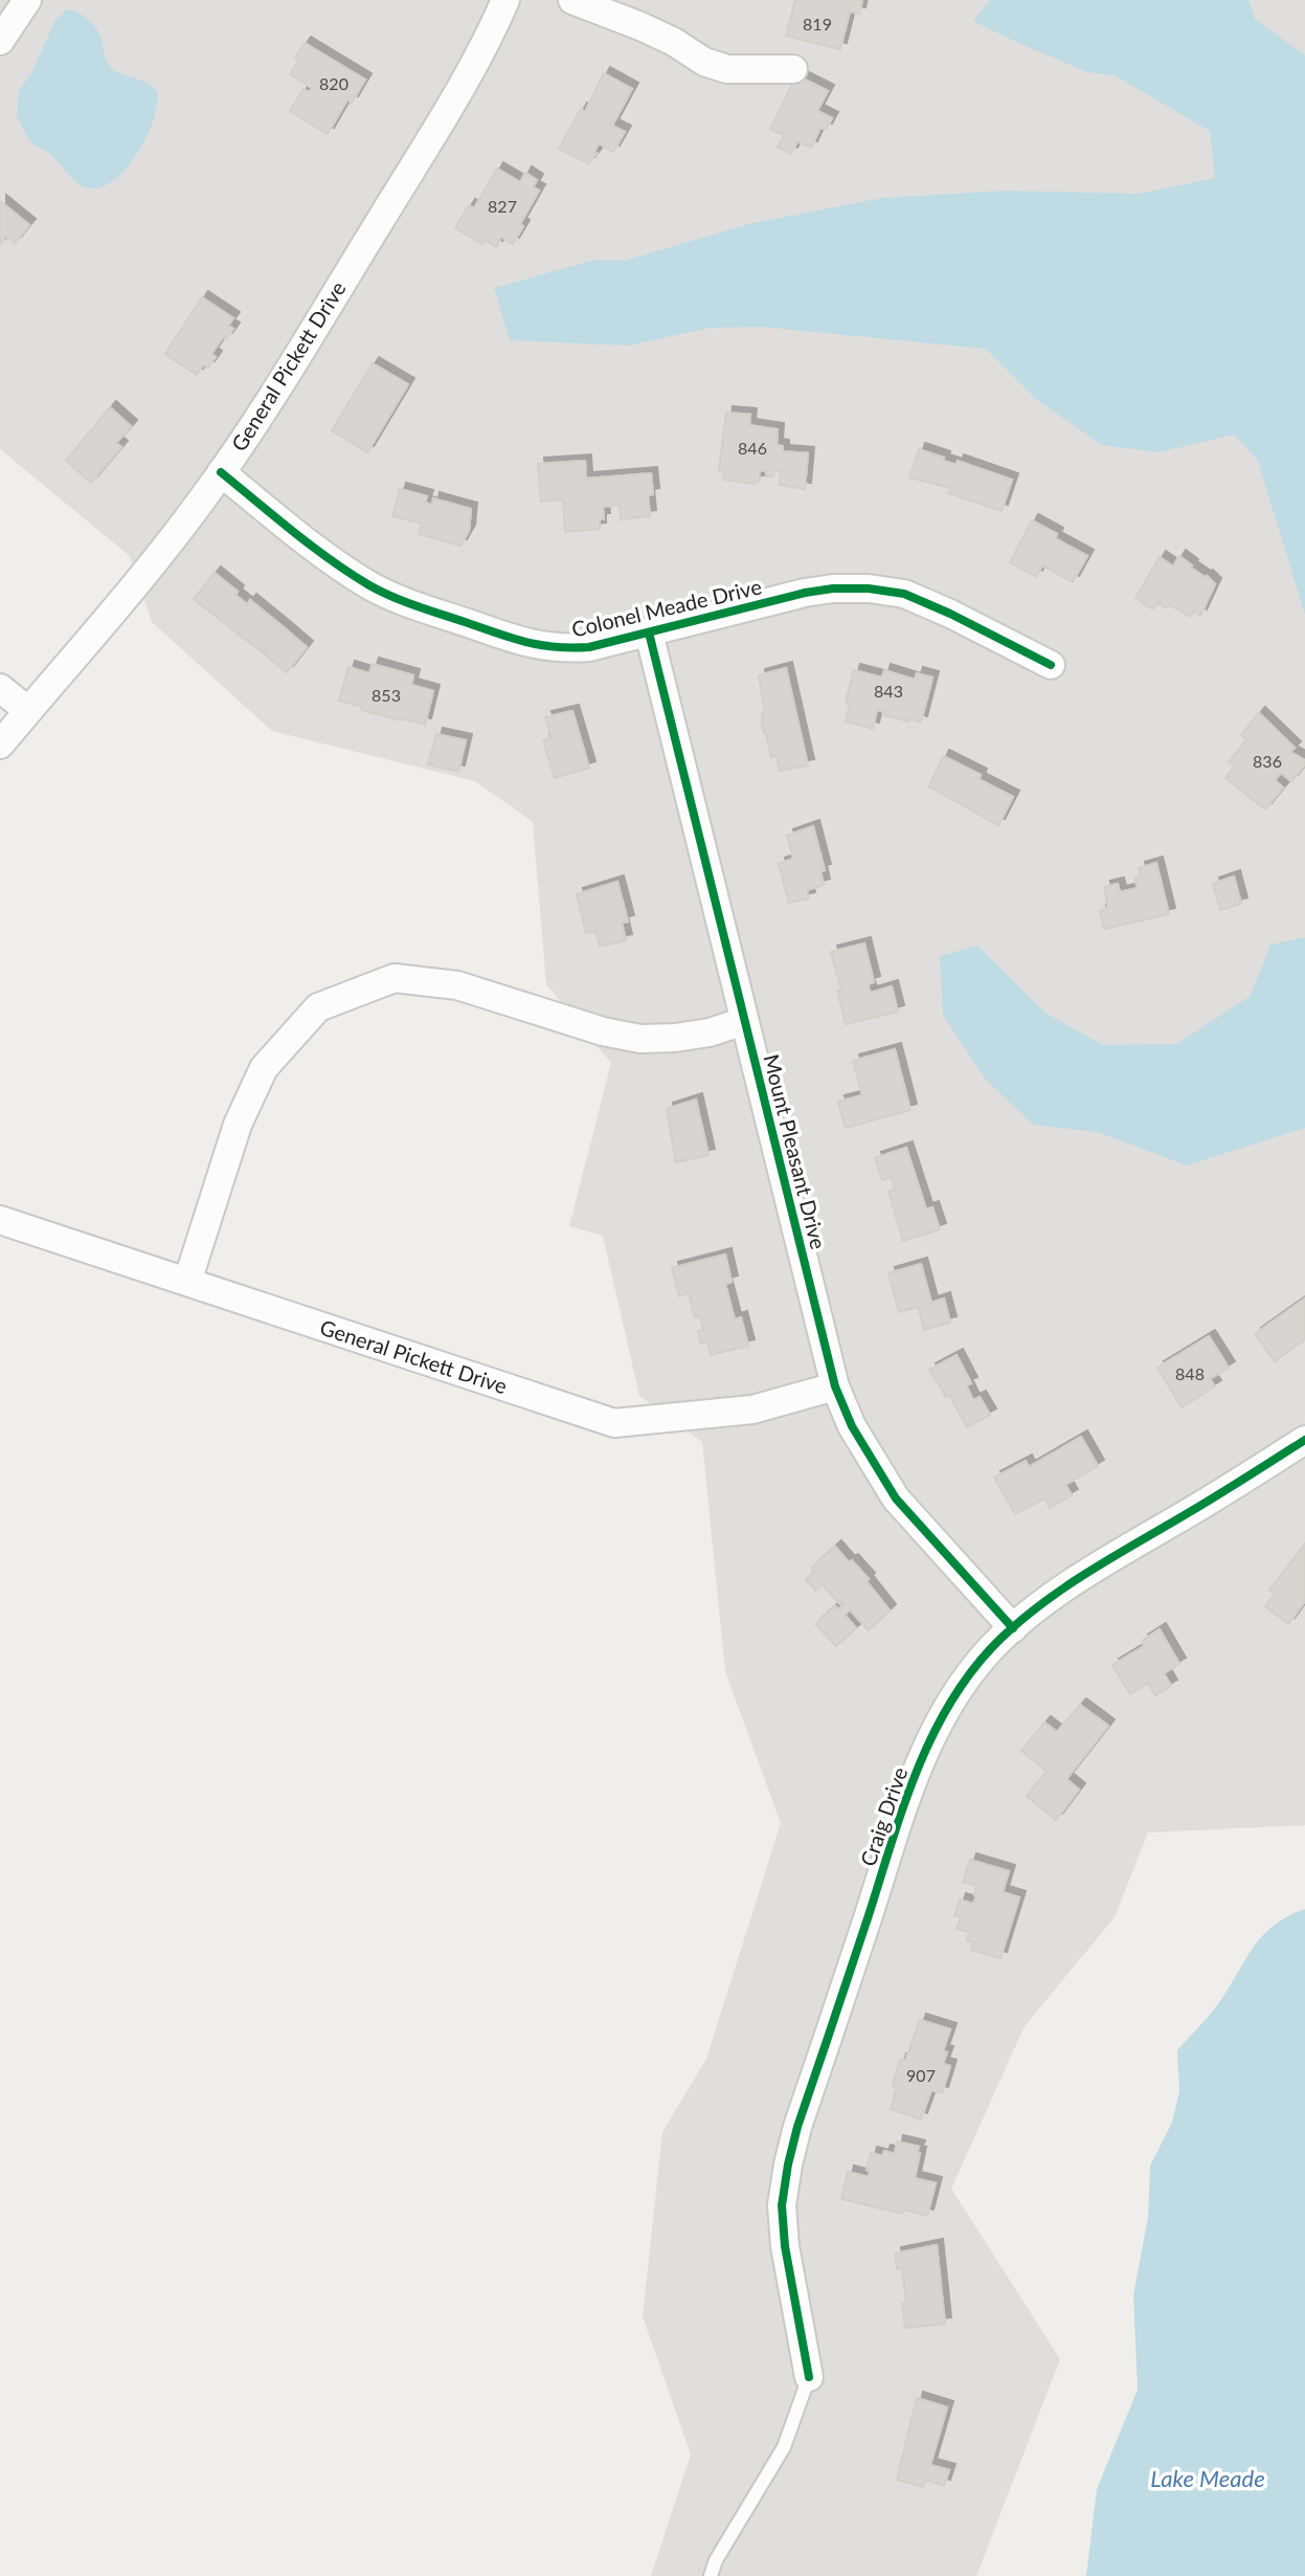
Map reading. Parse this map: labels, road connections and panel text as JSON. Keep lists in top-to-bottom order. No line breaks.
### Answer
{"streets":{"street":["General Pickett Drive","Colonel Meade Drive","Mount Pleasant Drive","Craig Drive"]},"crossings":[["General Pickett Drive","Colonel Meade Drive"],["General Pickett Drive","Mount Pleasant Drive"],["Colonel Meade Drive","Mount Pleasant Drive"],["Mount Pleasant Drive","Craig Drive"]],"water":["Lake Meade"],"house_numbers":["819","820","827","846","843","853","836","848","907"]}
